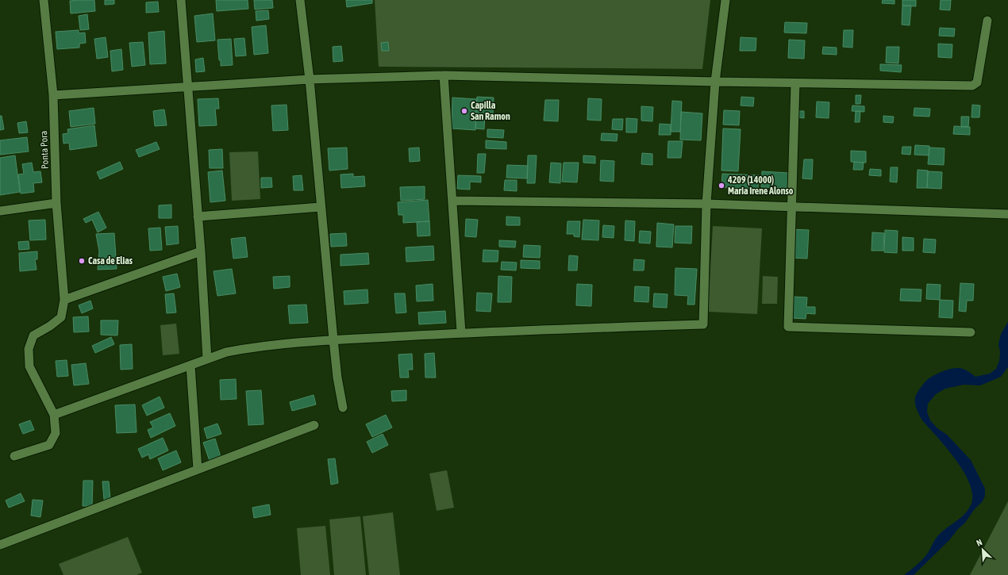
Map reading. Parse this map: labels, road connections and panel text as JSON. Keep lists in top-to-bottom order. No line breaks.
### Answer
{"streets":{"street":["Ponta Pora"]},"places":["Capilla San Ramon","4209 (14000) Maria Irene Alonso","Casa de Elias"],"north":"top left"}
